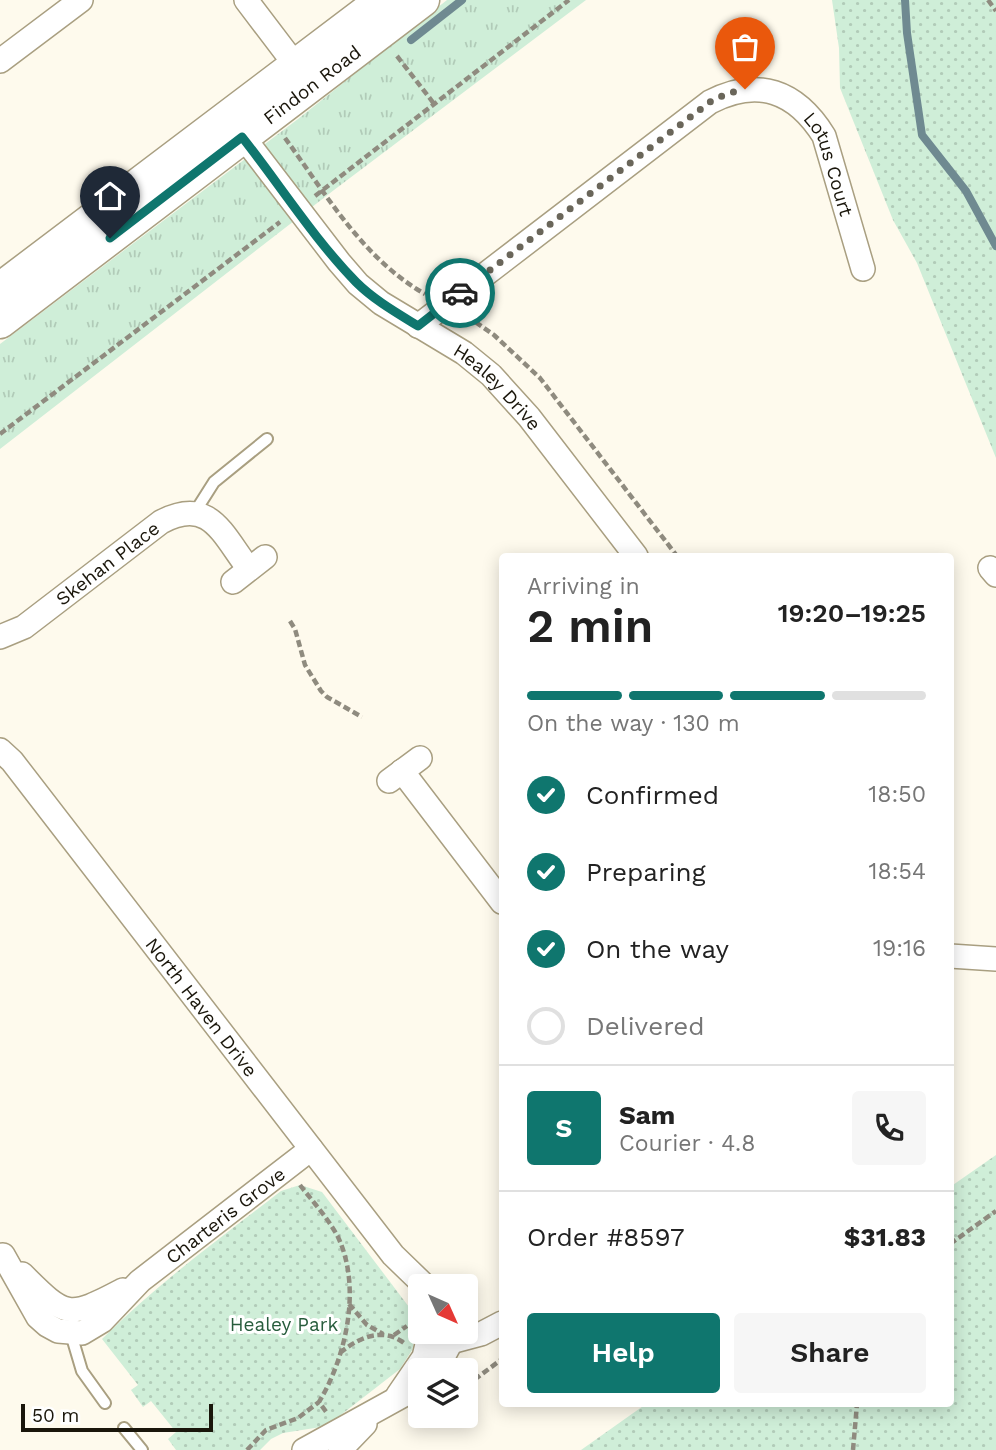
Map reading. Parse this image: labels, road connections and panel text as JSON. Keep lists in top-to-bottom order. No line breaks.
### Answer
{"streets":{"main road":["Findon Road"],"street":["Lotus Court","Healey Drive","Skehan Place","North Haven Drive","Charteris Grove"]},"crossings":[["Findon Road","Healey Drive"],["Lotus Court","Healey Drive"],["North Haven Drive","Charteris Grove"]],"parks":["Healey Park"],"scale_bar":"50 m","north":"bottom right","page":{"heading":["2 min","Arriving in","19:20–19:25"],"panel":["Sam","Courier · 4.8","Order #8597","$31.83"],"bar":"On the way · 130 m","list":[["Confirmed","18:50"],["Preparing","18:54"],["On the way","19:16"],"Delivered"],"round":"S","buttons":["Help","Share"],"scale":"50 m"}}
